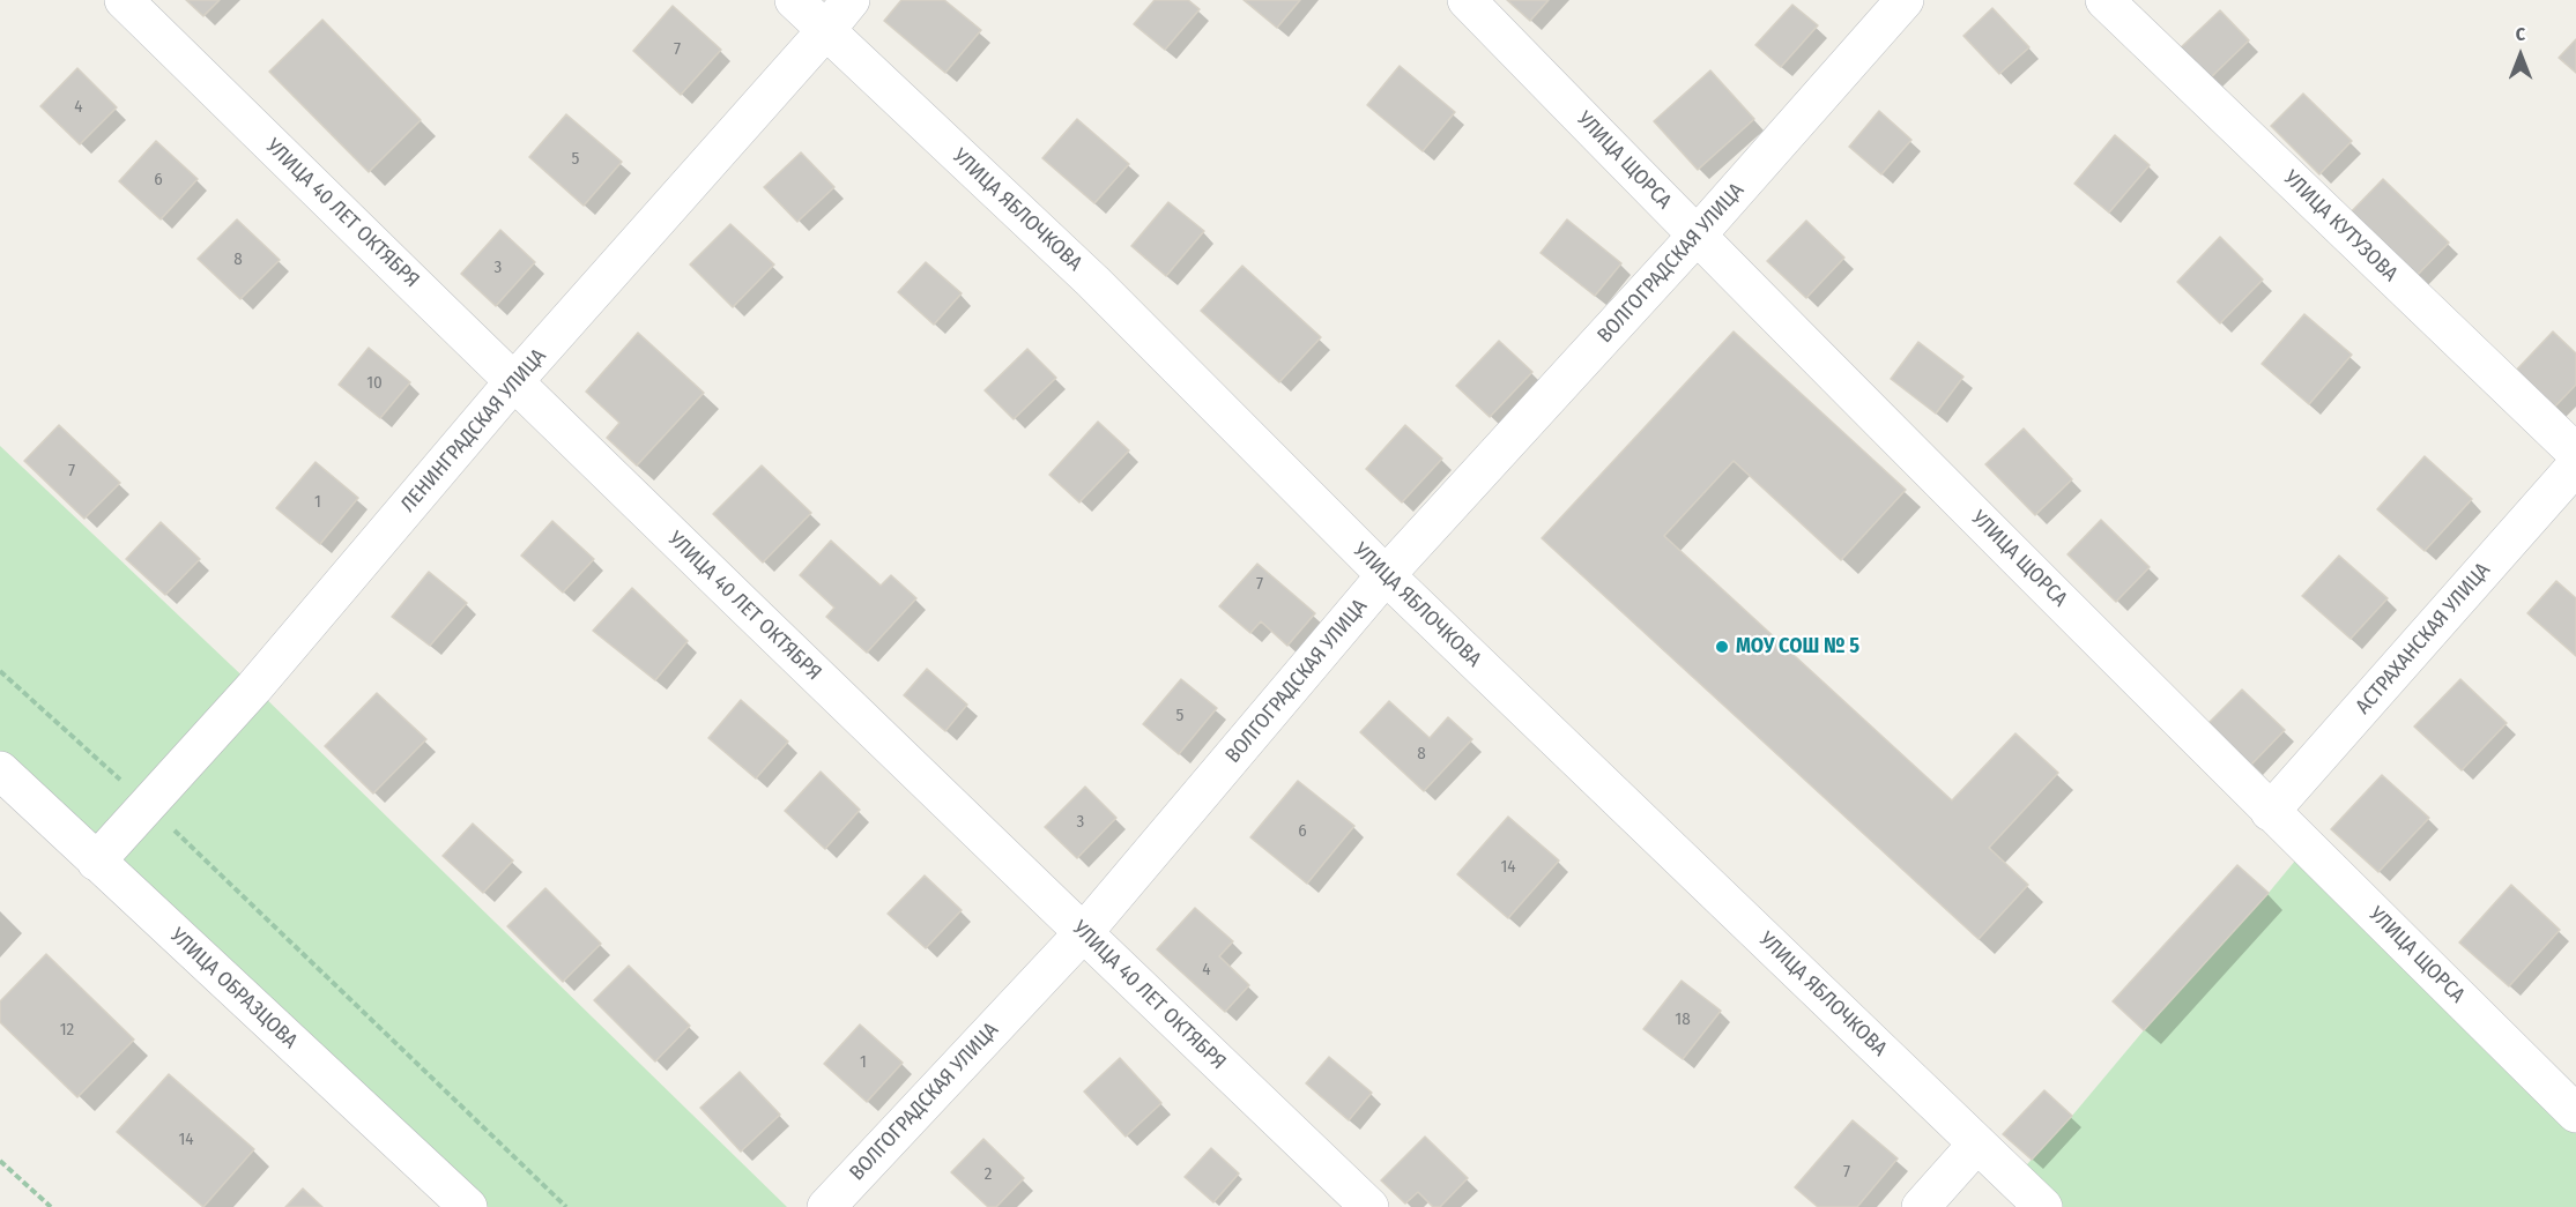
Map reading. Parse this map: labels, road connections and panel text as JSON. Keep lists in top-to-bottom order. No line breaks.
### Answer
{"streets":{"street":["УЛИЦА ЩОРСА","УЛИЦА ЯБЛОЧКОВА","УЛИЦА 40 ЛЕТ ОКТЯБРЯ","УЛИЦА КУТУЗОВА","ВОЛГОГРАДСКАЯ УЛИЦА","ЛЕНИНГРАДСКАЯ УЛИЦА","АСТРАХАНСКАЯ УЛИЦА","УЛИЦА ОБРАЗЦОВА"]},"crossings":[["УЛИЦА ЩОРСА","ВОЛГОГРАДСКАЯ УЛИЦА"],["УЛИЦА ЩОРСА","АСТРАХАНСКАЯ УЛИЦА"],["УЛИЦА ЯБЛОЧКОВА","ВОЛГОГРАДСКАЯ УЛИЦА"],["УЛИЦА ЯБЛОЧКОВА","ЛЕНИНГРАДСКАЯ УЛИЦА"],["УЛИЦА 40 ЛЕТ ОКТЯБРЯ","ВОЛГОГРАДСКАЯ УЛИЦА"],["УЛИЦА 40 ЛЕТ ОКТЯБРЯ","ЛЕНИНГРАДСКАЯ УЛИЦА"],["ЛЕНИНГРАДСКАЯ УЛИЦА","УЛИЦА ОБРАЗЦОВА"]],"places":["МОУ СОШ № 5"],"house_numbers":["7","4","5","6","8","3","10","7","1","7","5","8","3","6","14","4","18","12","1","14","7","2"],"north":"top"}
